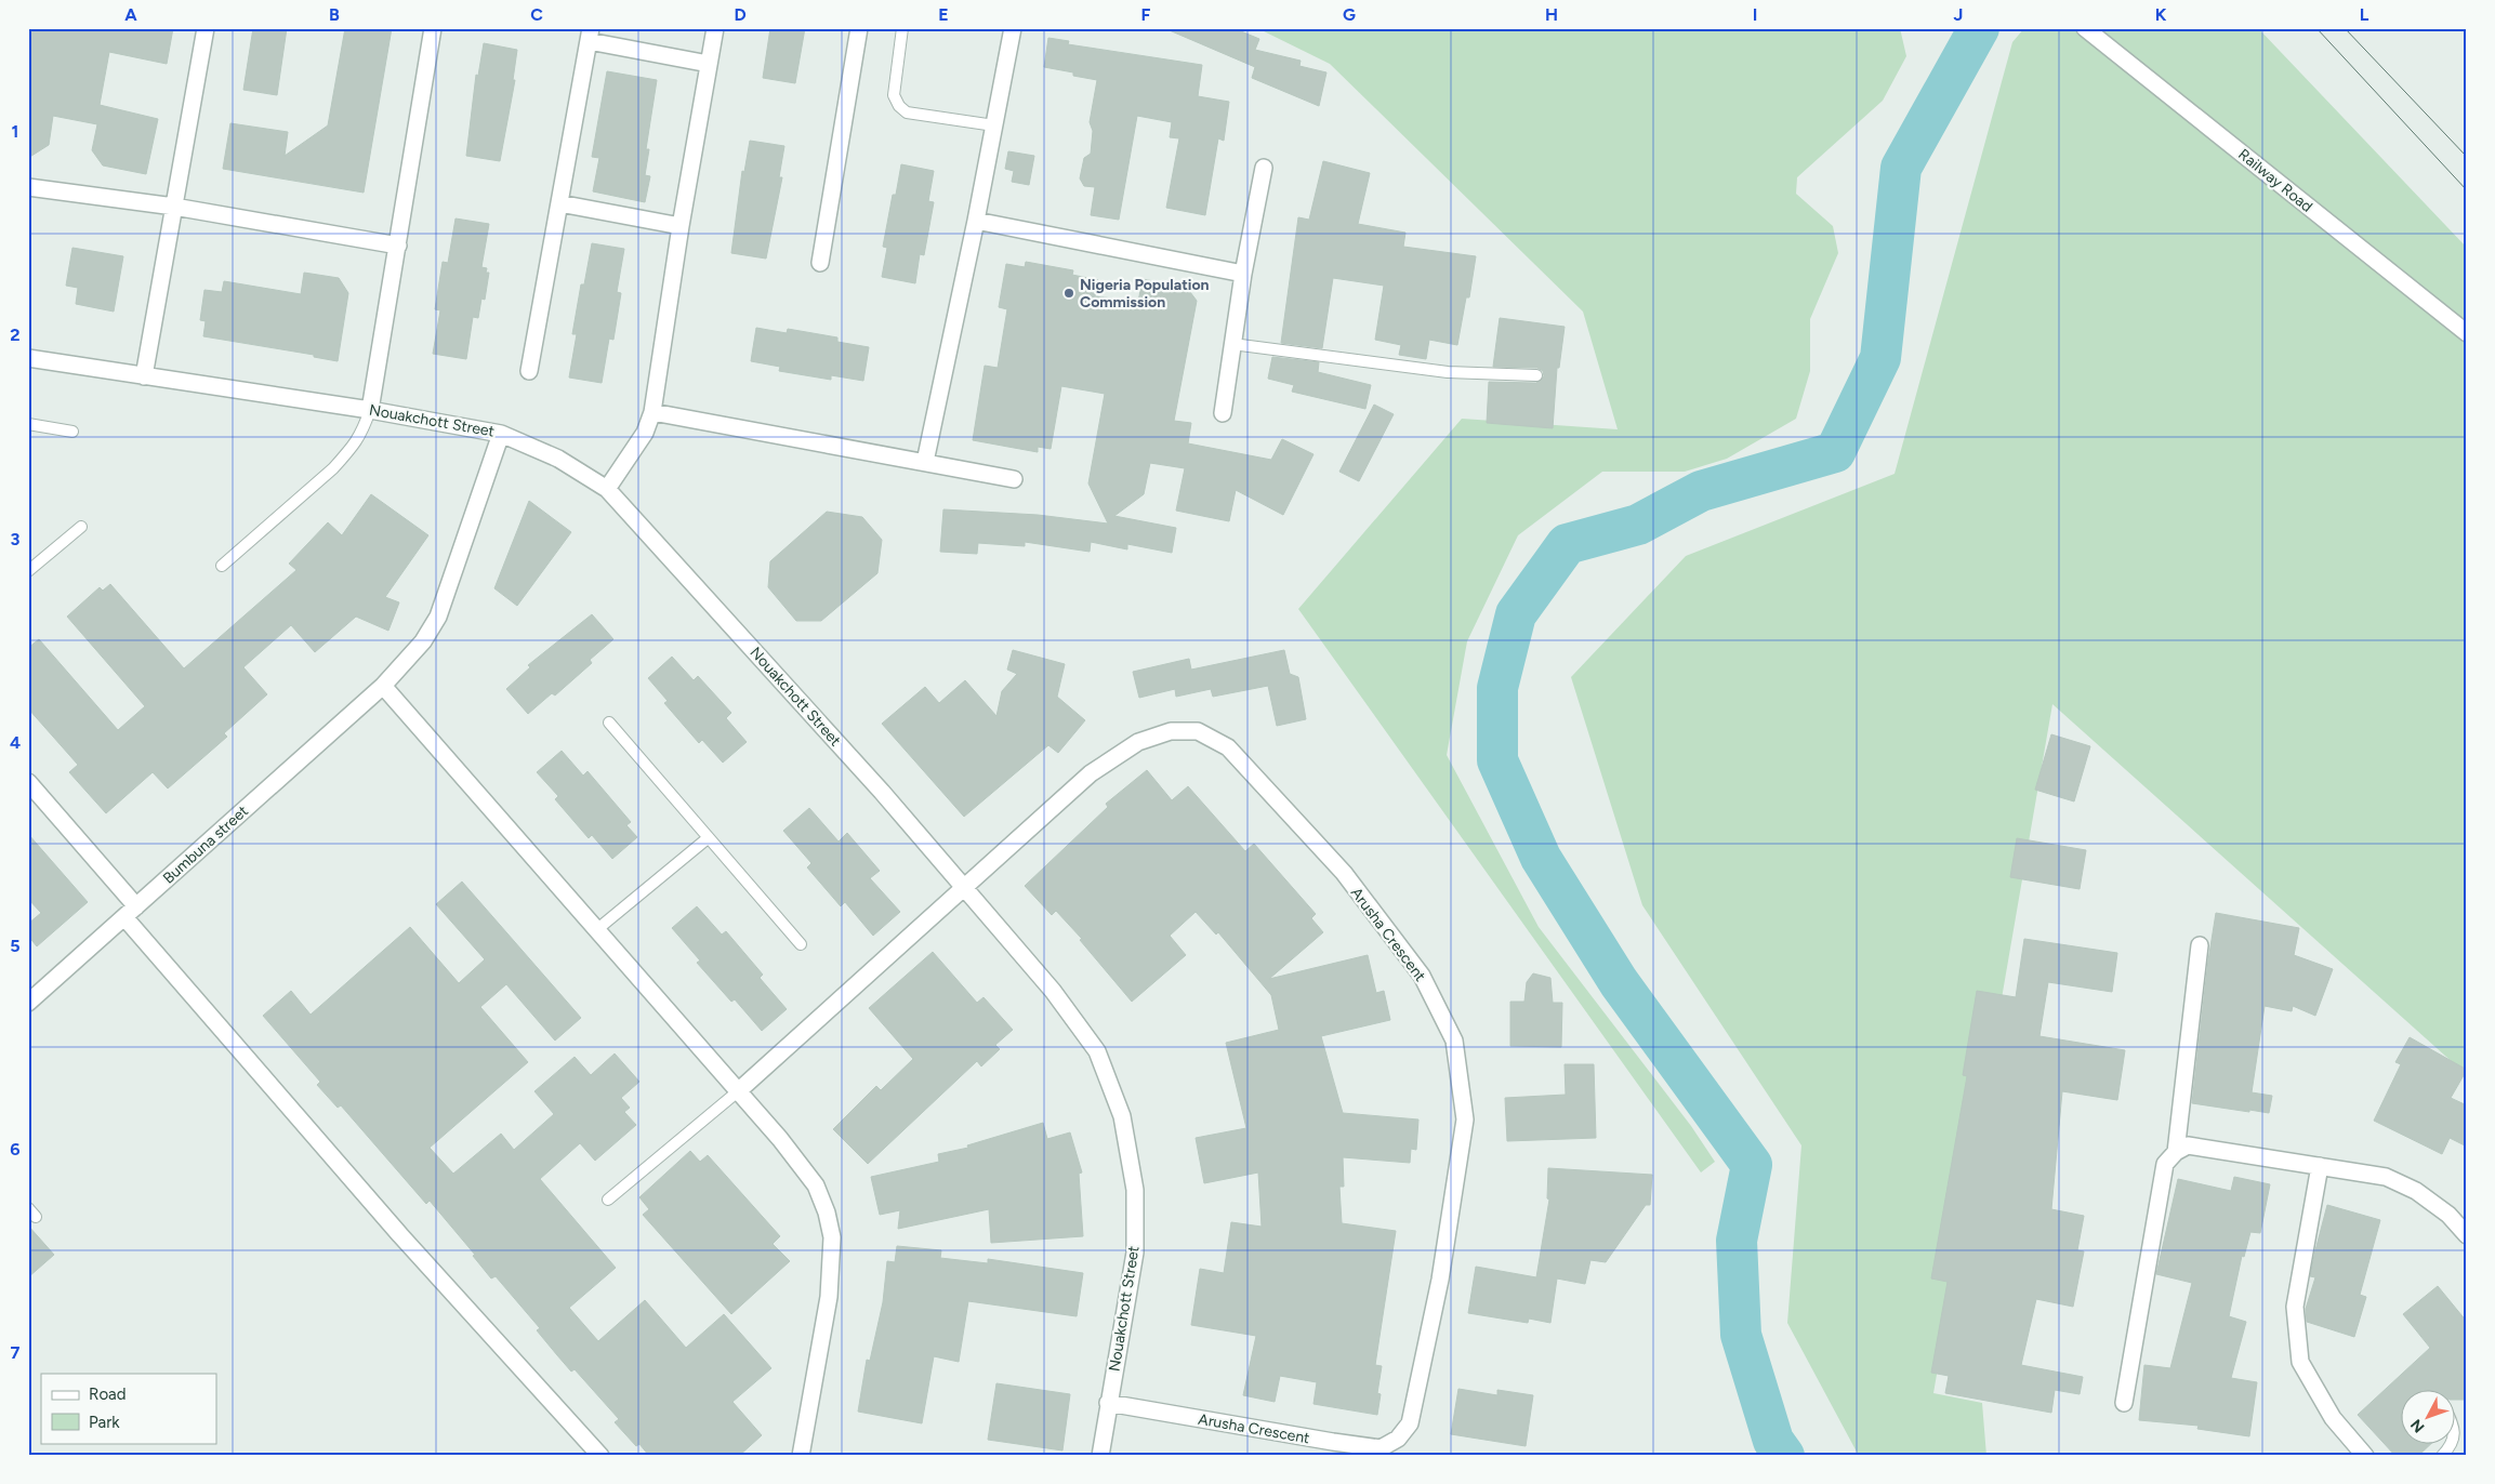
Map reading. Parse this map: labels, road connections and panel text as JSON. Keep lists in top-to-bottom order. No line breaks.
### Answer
{"streets":{"street":["Railway Road","Nouakchott Street","Bumbuna street","Arusha Crescent"]},"crossings":[["Nouakchott Street","Bumbuna street"],["Nouakchott Street","Arusha Crescent"]],"places":["Nigeria Population Commission"],"legend":["Road","Park"],"north":"bottom left","grid":{"columns":["A","B","C","D","E","F","G","H","I","J","K","L"],"rows":["1","2","3","4","5","6","7"]}}
